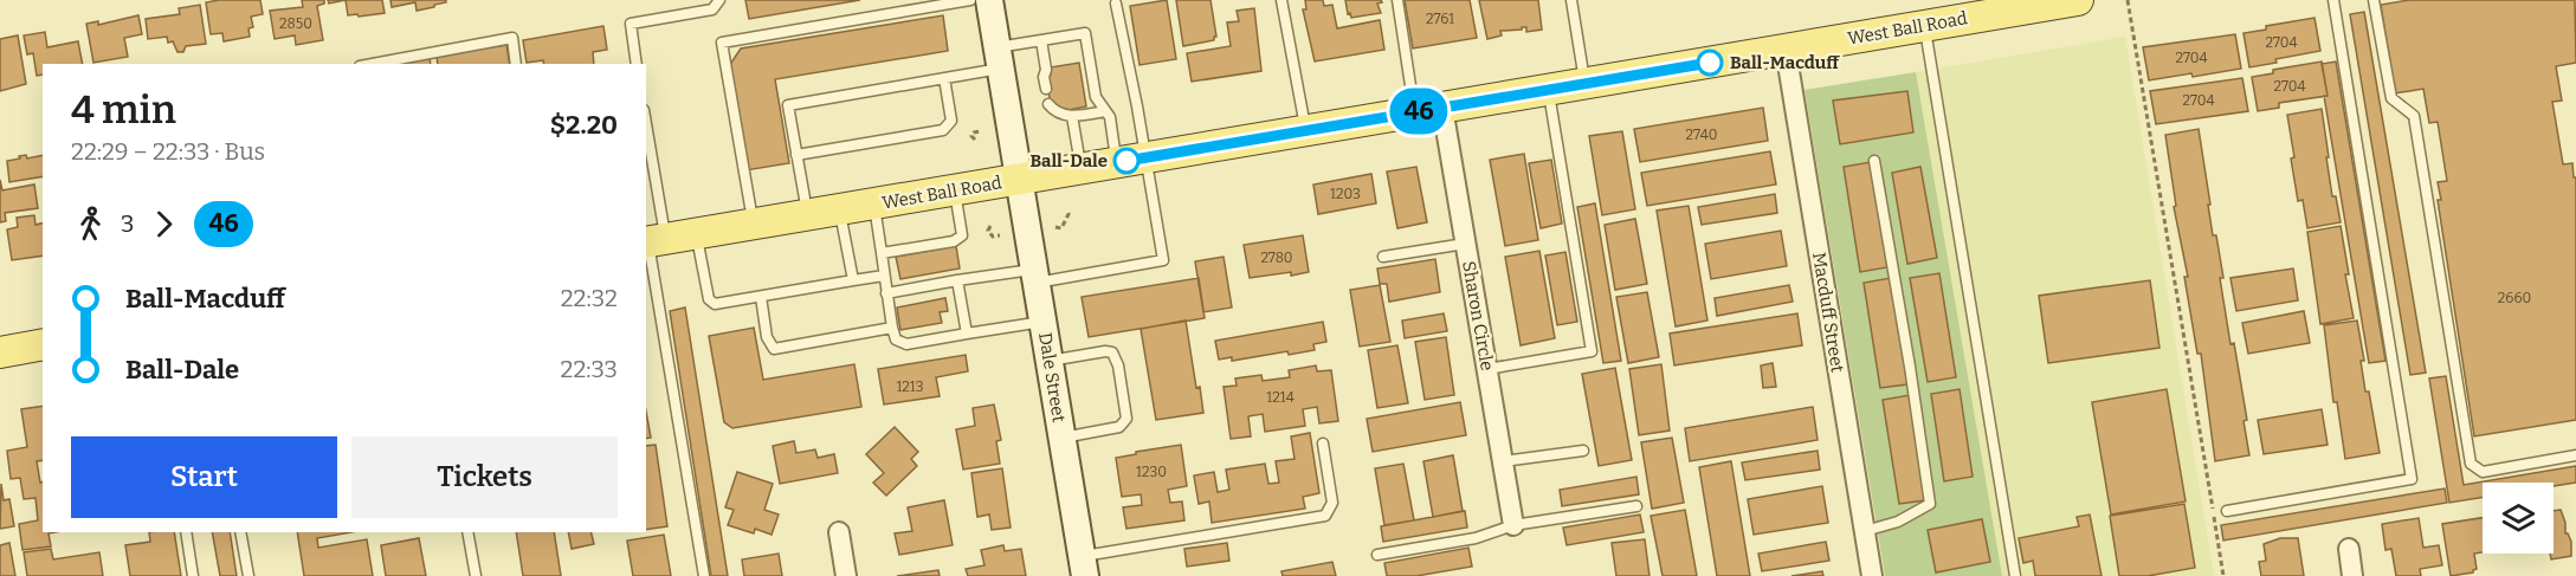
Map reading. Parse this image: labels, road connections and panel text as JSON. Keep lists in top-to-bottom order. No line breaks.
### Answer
{"streets":{"main road":["West Ball Road"],"street":["Macduff Street","Sharon Circle","Dale Street"]},"crossings":[["West Ball Road","Macduff Street"],["West Ball Road","Sharon Circle"],["West Ball Road","Dale Street"]],"places":["Ball-Macduff","Ball-Dale"],"lines":["bus line 46"],"house_numbers":["2761","2850","2704","2704","2704","2704","2740","1203","2780","2660","1213","1214","1230"],"page":{"on_map":"46","heading":["4 min","22:29 – 22:33 · Bus","$2.20"],"legs":["3","46"],"list":[{"name":"Ball-Macduff","value":"22:32"},{"name":"Ball-Dale","value":"22:33"}],"buttons":["Start","Tickets"]}}
